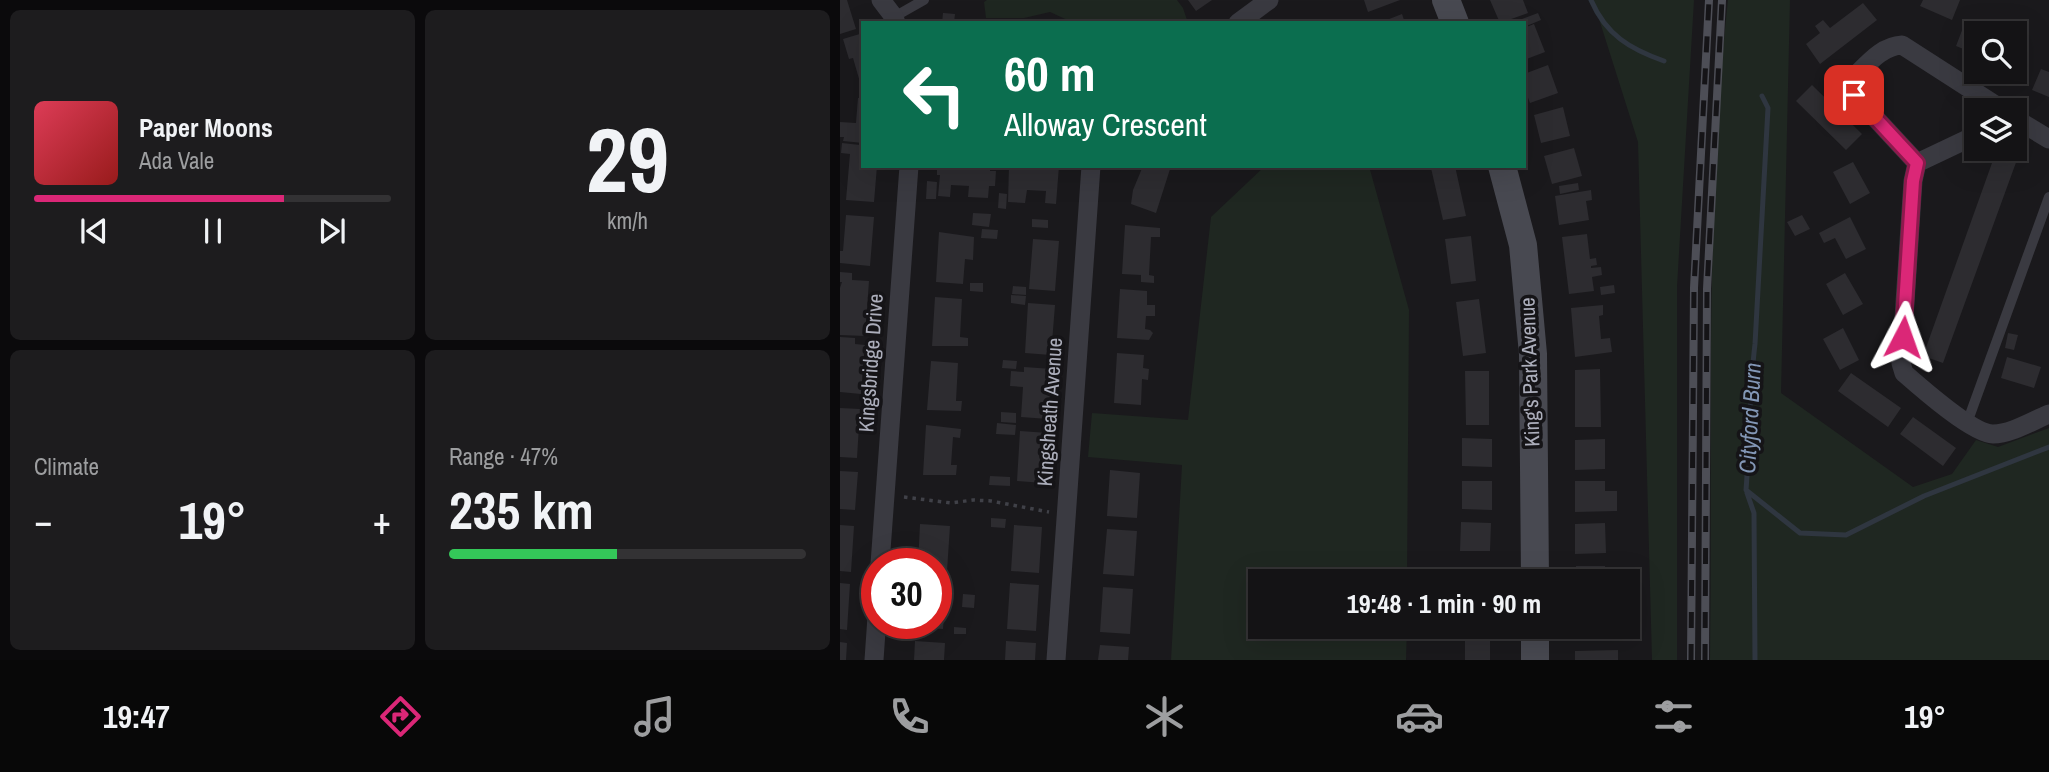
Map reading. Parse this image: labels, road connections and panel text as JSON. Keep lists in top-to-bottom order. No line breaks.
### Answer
{"streets":{"main road":["King's Park Avenue"],"street":["Kingsbridge Drive","Kingsheath Avenue"]},"water":["Cityford Burn"],"page":{"tile":[["29","km/h"],"Climate",["Range · 47%","235 km"]],"turn":["60 m","Alloway Crescent"],"song":["Paper Moons","Ada Vale"],"heat":["−","19°","+"],"limit":"30","trip":"19:48 · 1 min · 90 m","tabs":["19:47","19°"]}}
